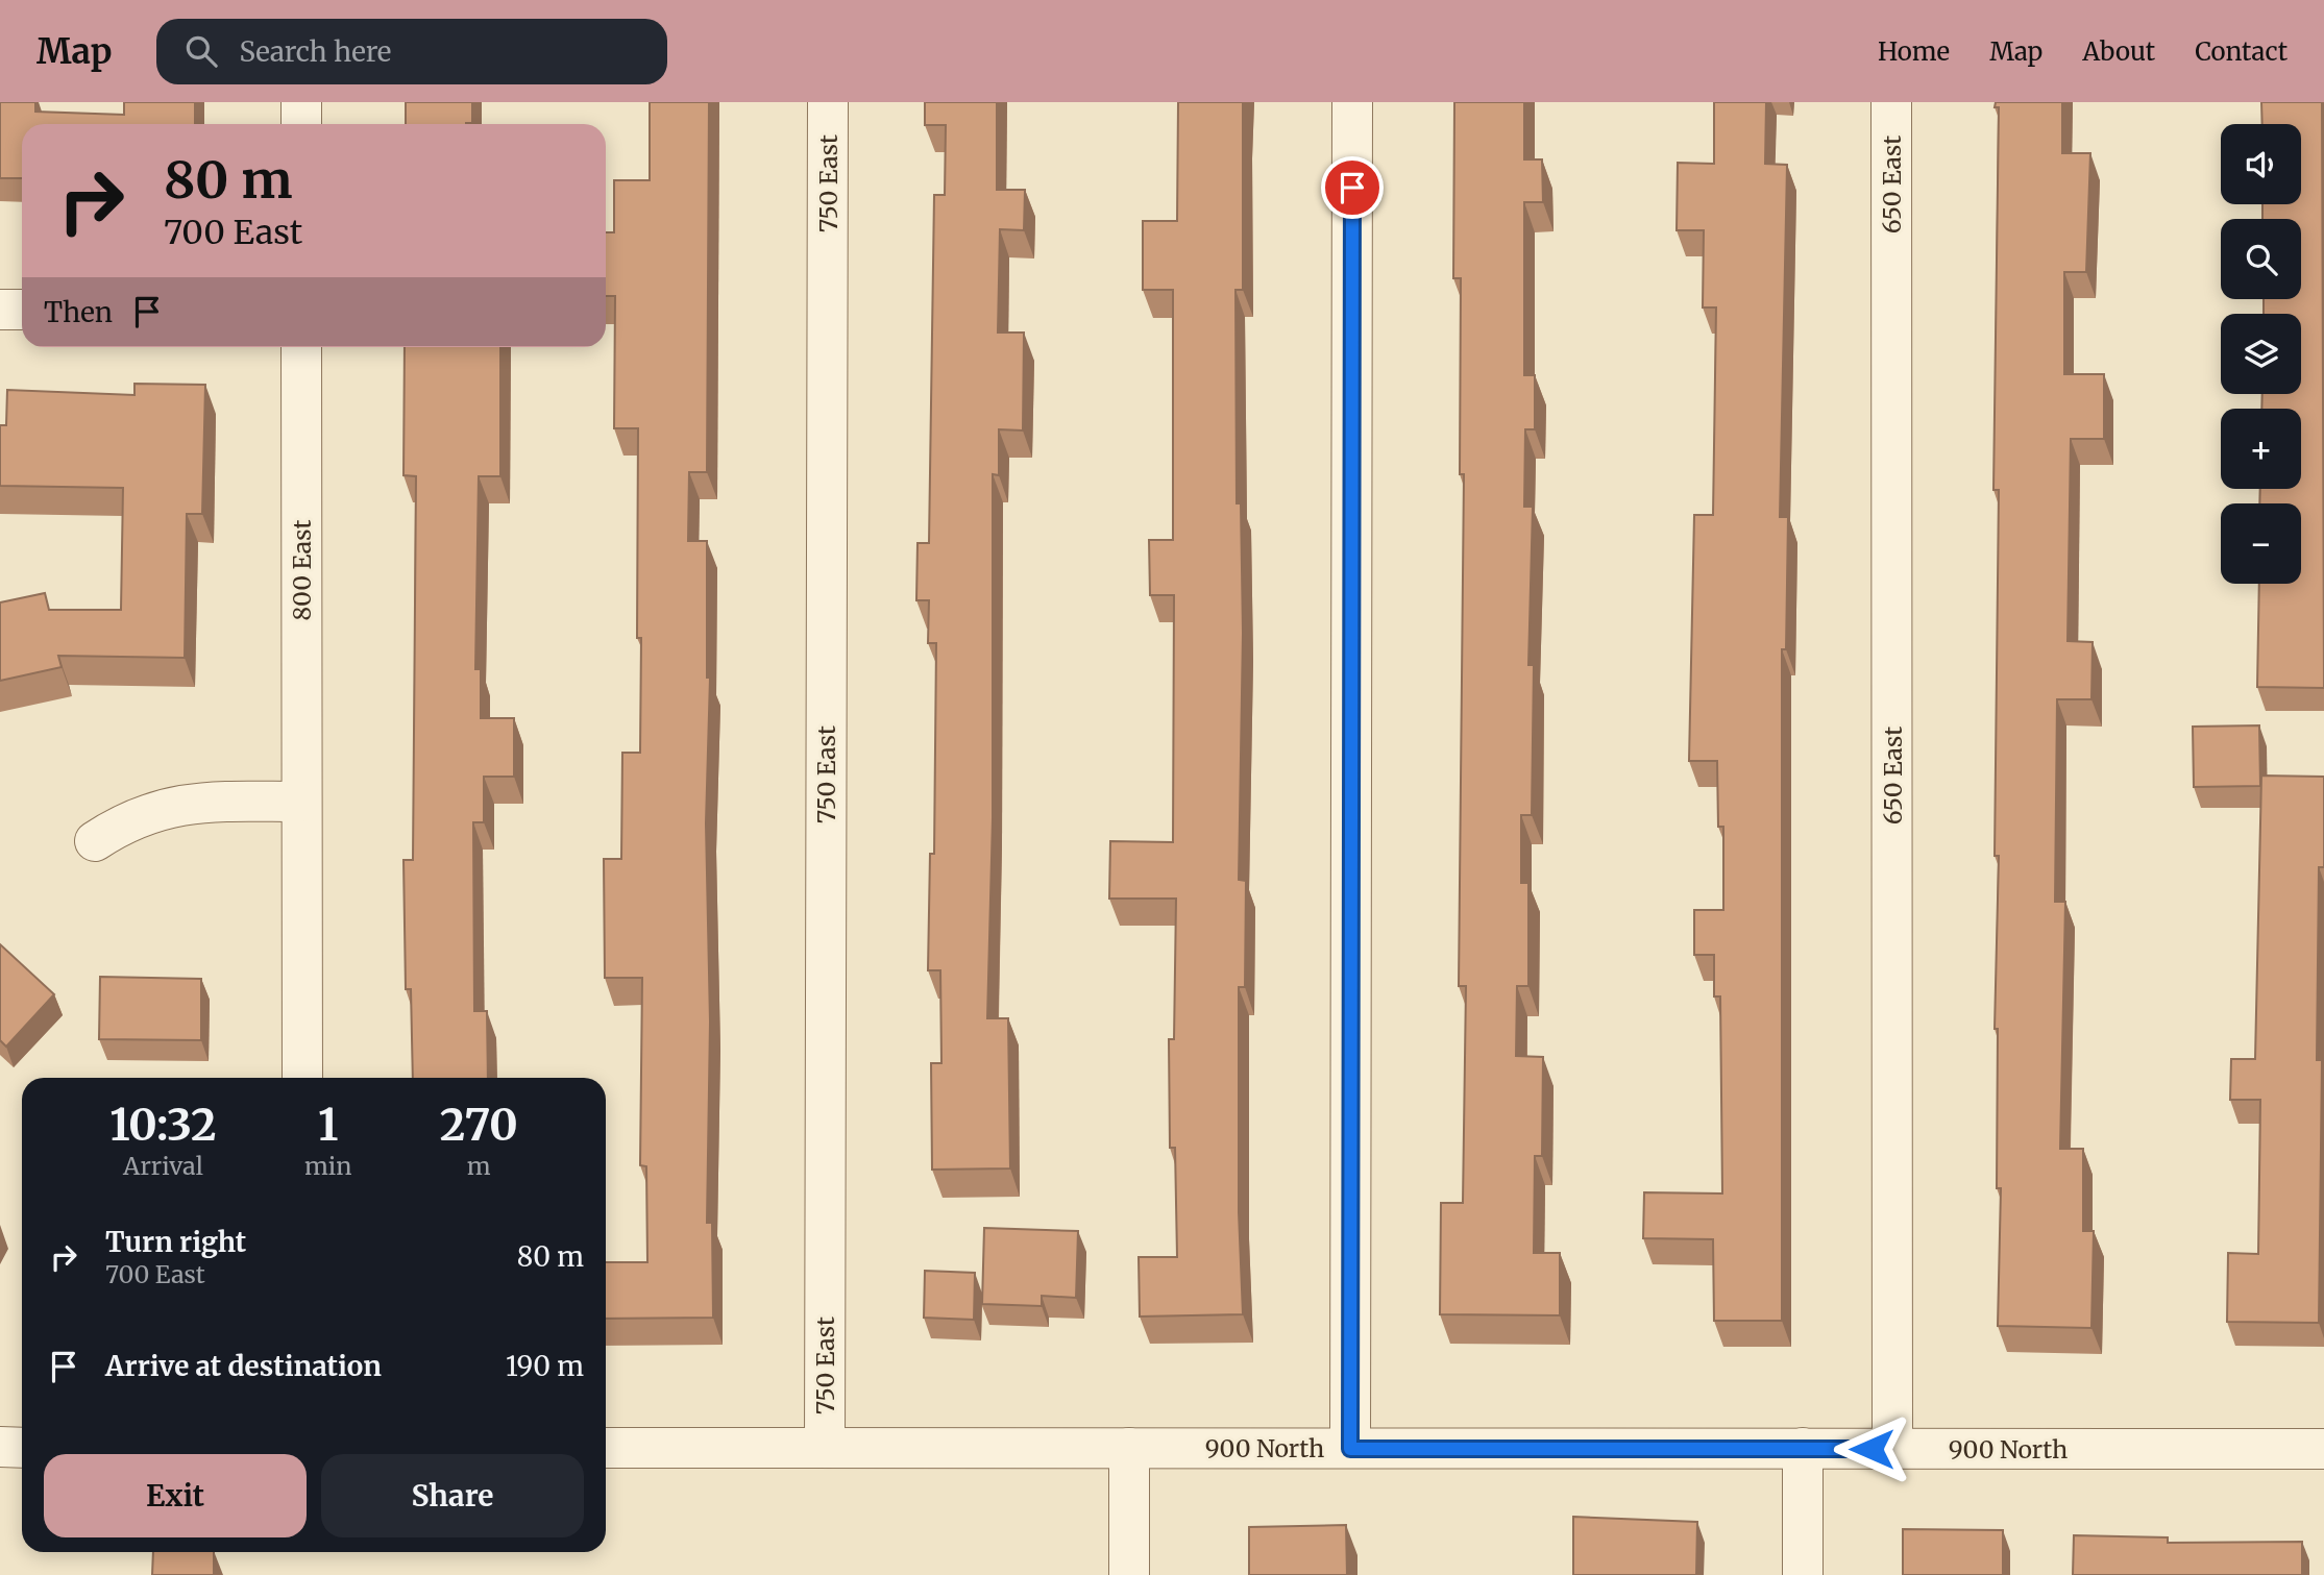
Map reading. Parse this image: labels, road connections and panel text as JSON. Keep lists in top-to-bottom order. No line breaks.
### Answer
{"streets":{"street":["750 East","650 East","800 East","900 North"]},"crossings":[["750 East","900 North"],["650 East","900 North"]],"page":{"header":"Map","search":"Search here","nav":["Home","Map","About","Contact"],"map_buttons":["+","−"],"turn":["80 m","700 East"],"then":"Then","eta":["10:32","Arrival","1","min","270","m"],"list":[{"name":"Turn right","note":"700 East","value":"80 m"},{"name":"Arrive at destination","value":"190 m"}],"buttons":["Exit","Share"]}}
